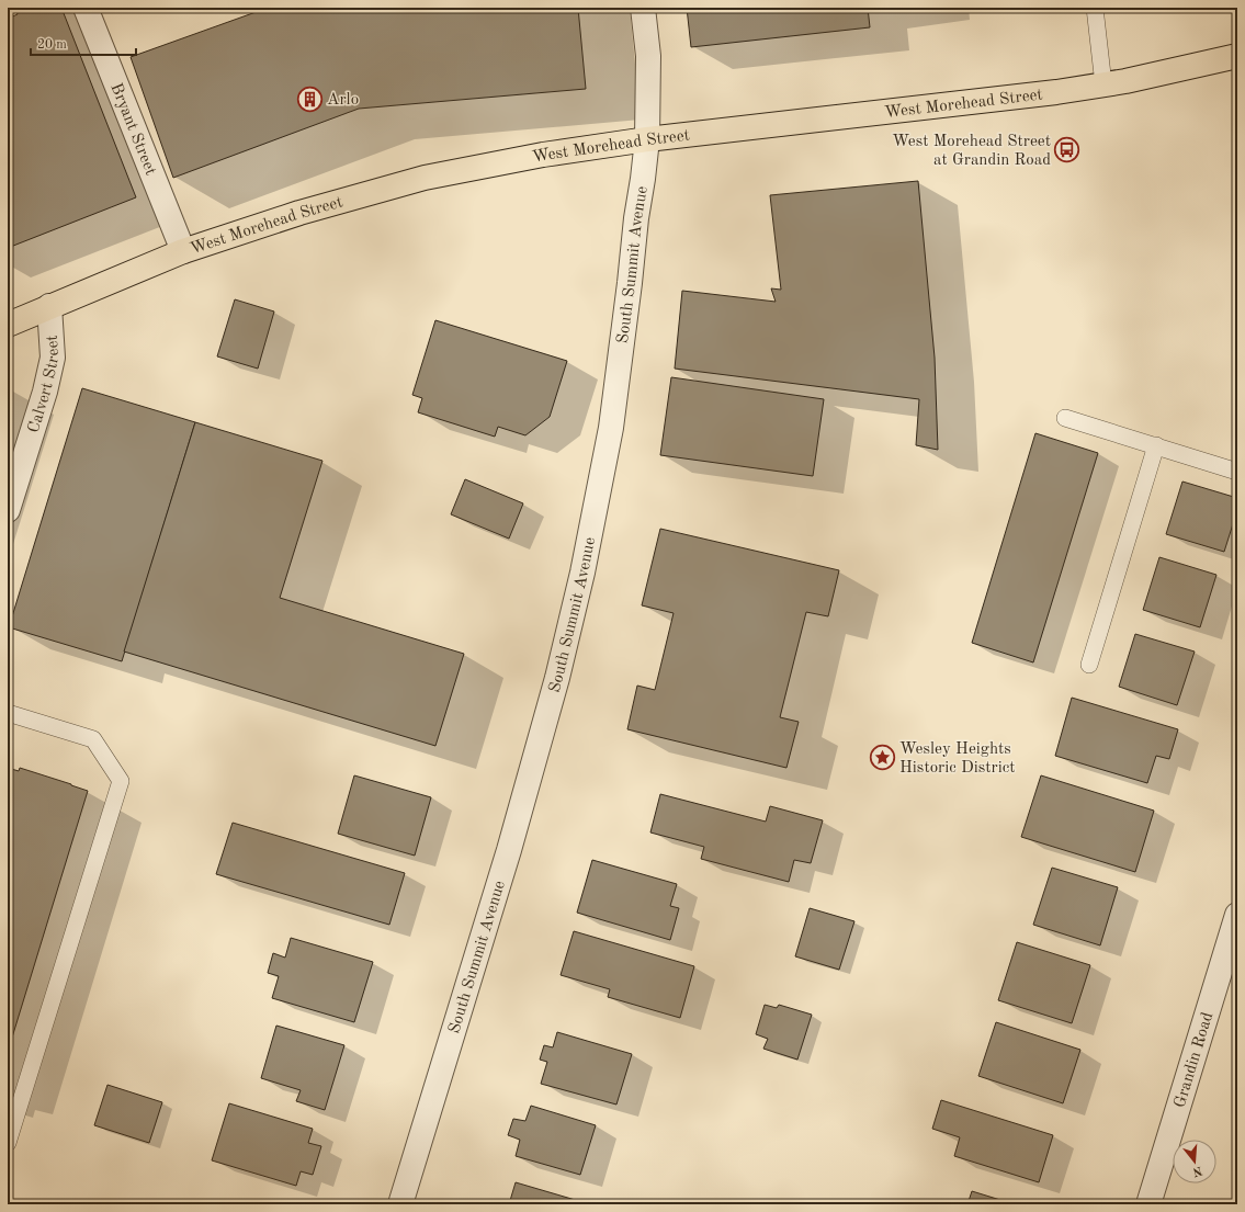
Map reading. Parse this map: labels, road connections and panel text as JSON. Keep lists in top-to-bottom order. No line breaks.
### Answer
{"streets":{"main road":["West Morehead Street"],"street":["Bryant Street","South Summit Avenue","Calvert Street","Grandin Road"]},"crossings":[["West Morehead Street","Bryant Street"],["West Morehead Street","South Summit Avenue"],["West Morehead Street","Calvert Street"]],"places":{"building":["Arlo"],"bus stop":["West Morehead Street at Grandin Road"],"place":["Wesley Heights Historic District"]},"scale_bar":"20 m","north":"bottom"}
